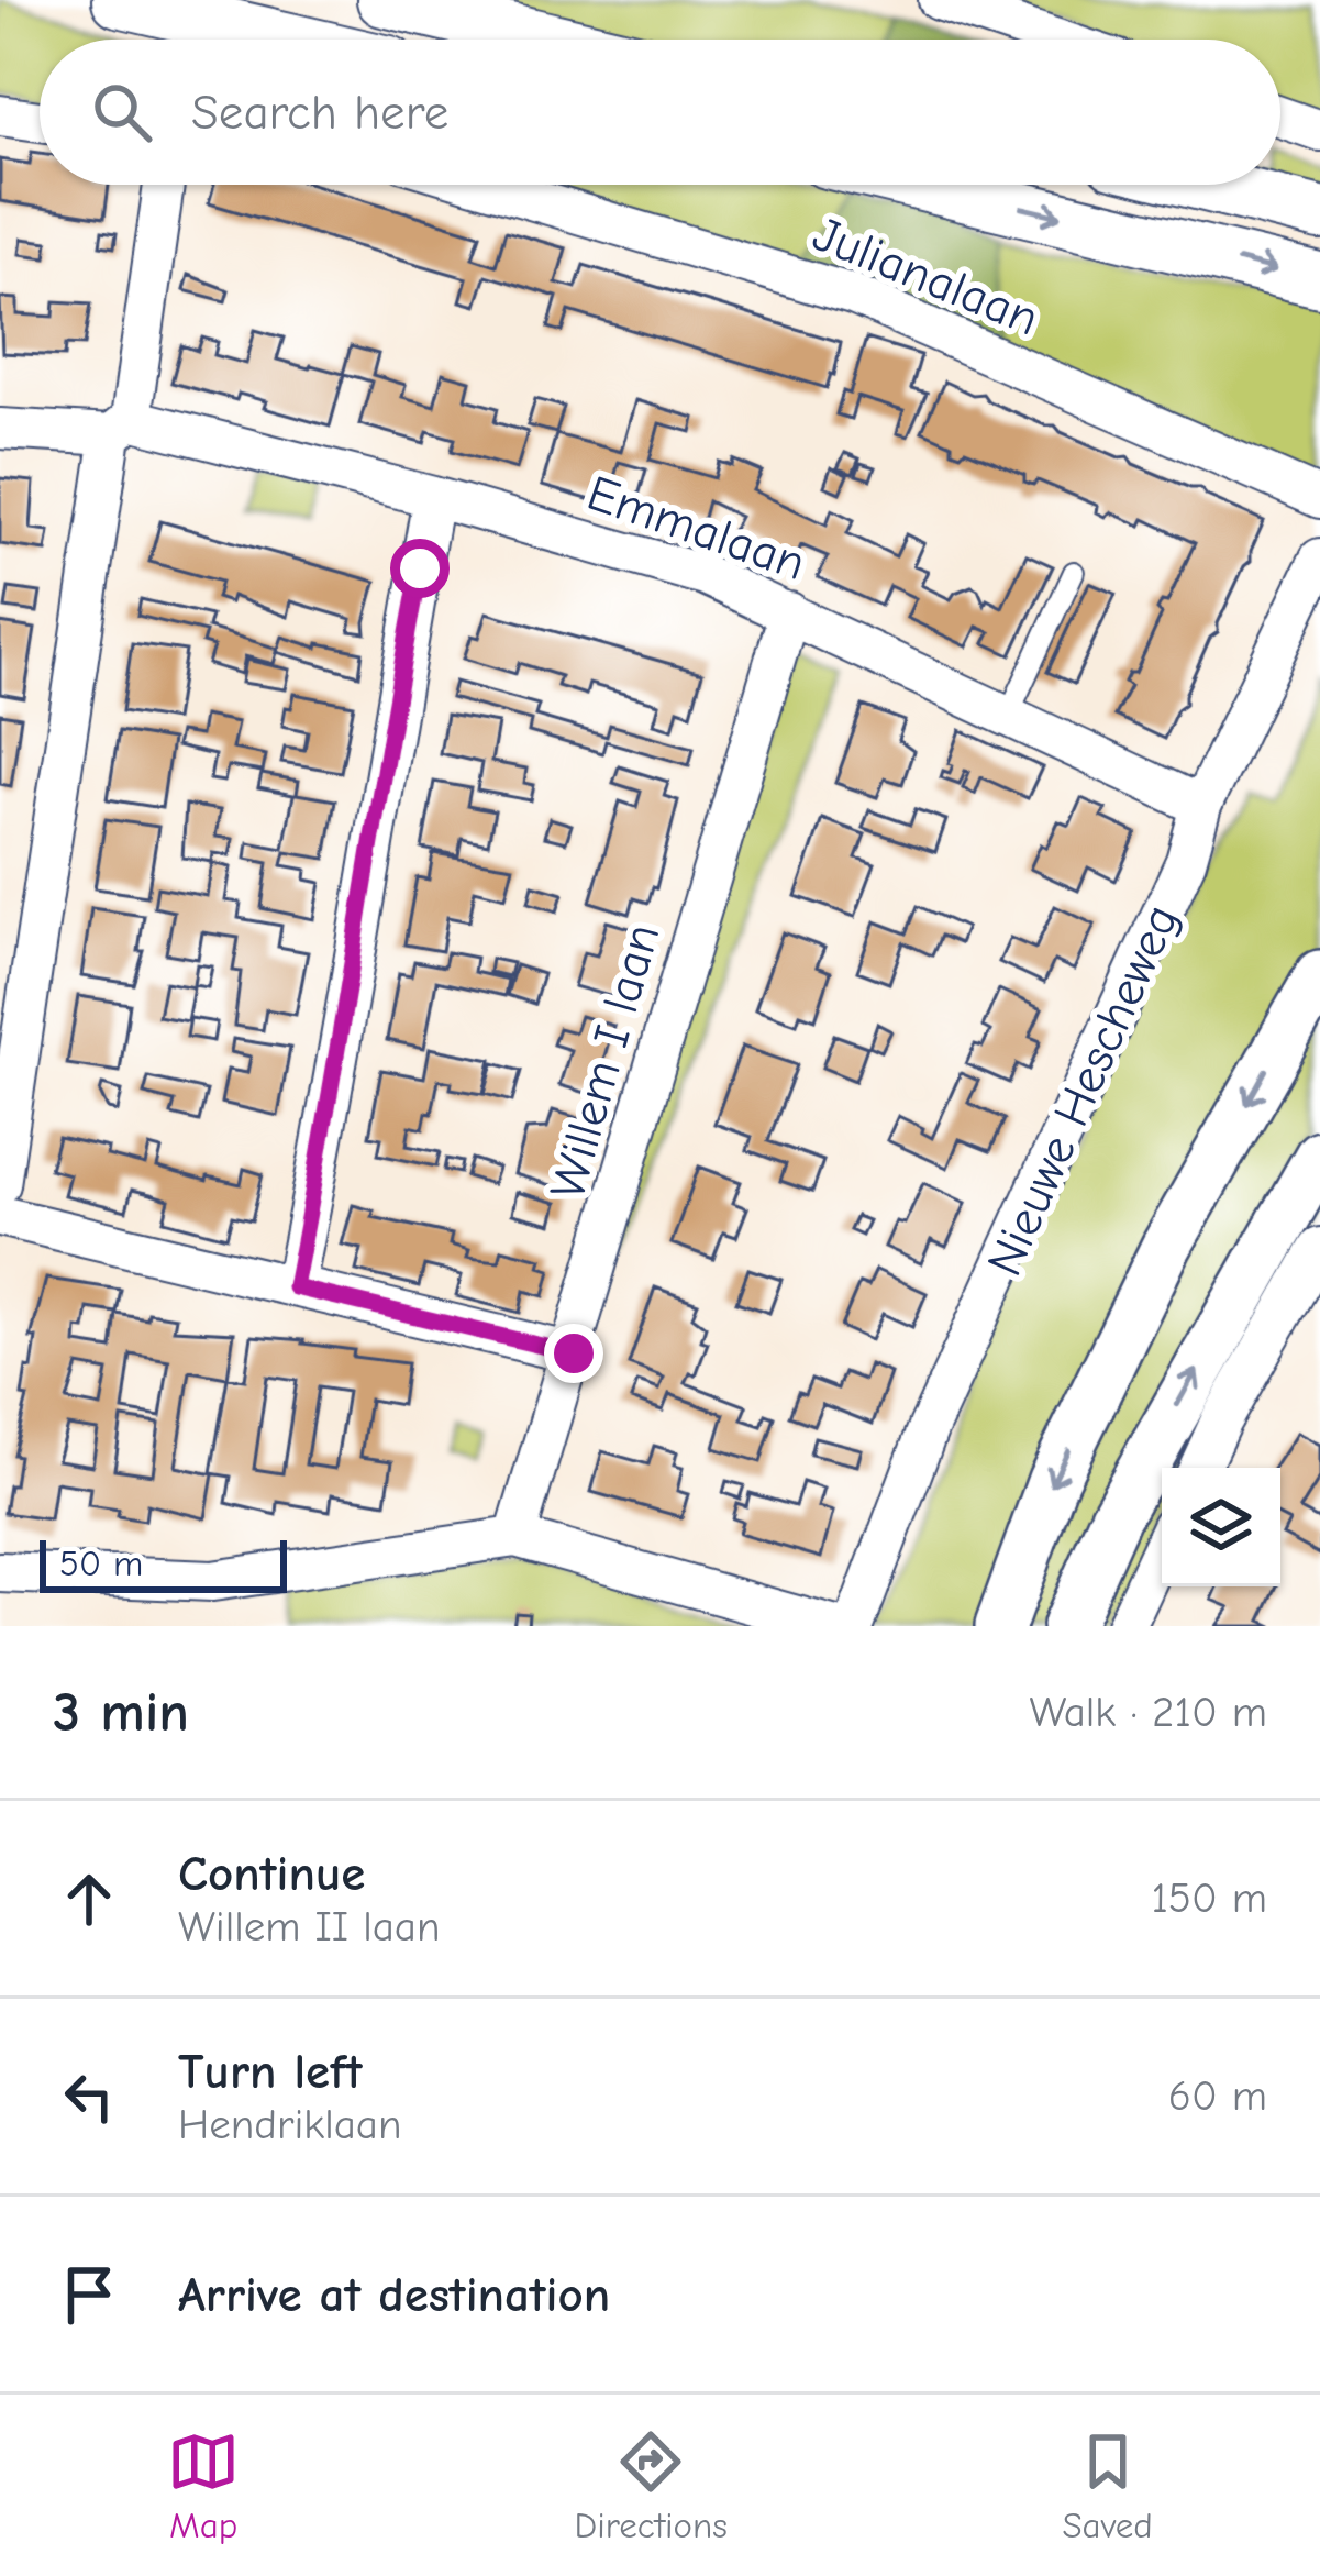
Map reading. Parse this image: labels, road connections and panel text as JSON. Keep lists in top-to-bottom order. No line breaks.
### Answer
{"streets":{"street":["Julianalaan","Emmalaan","Willem I laan","Nieuwe Hescheweg"]},"crossings":[["Emmalaan","Willem I laan"],["Emmalaan","Nieuwe Hescheweg"]],"scale_bar":"50 m","page":{"search":"Search here","scale":"50 m","heading":["3 min","Walk · 210 m"],"list":[["Continue","Willem II laan","150 m"],["Turn left","Hendriklaan","60 m"],"Arrive at destination"],"nav":["Map","Directions","Saved"]}}
